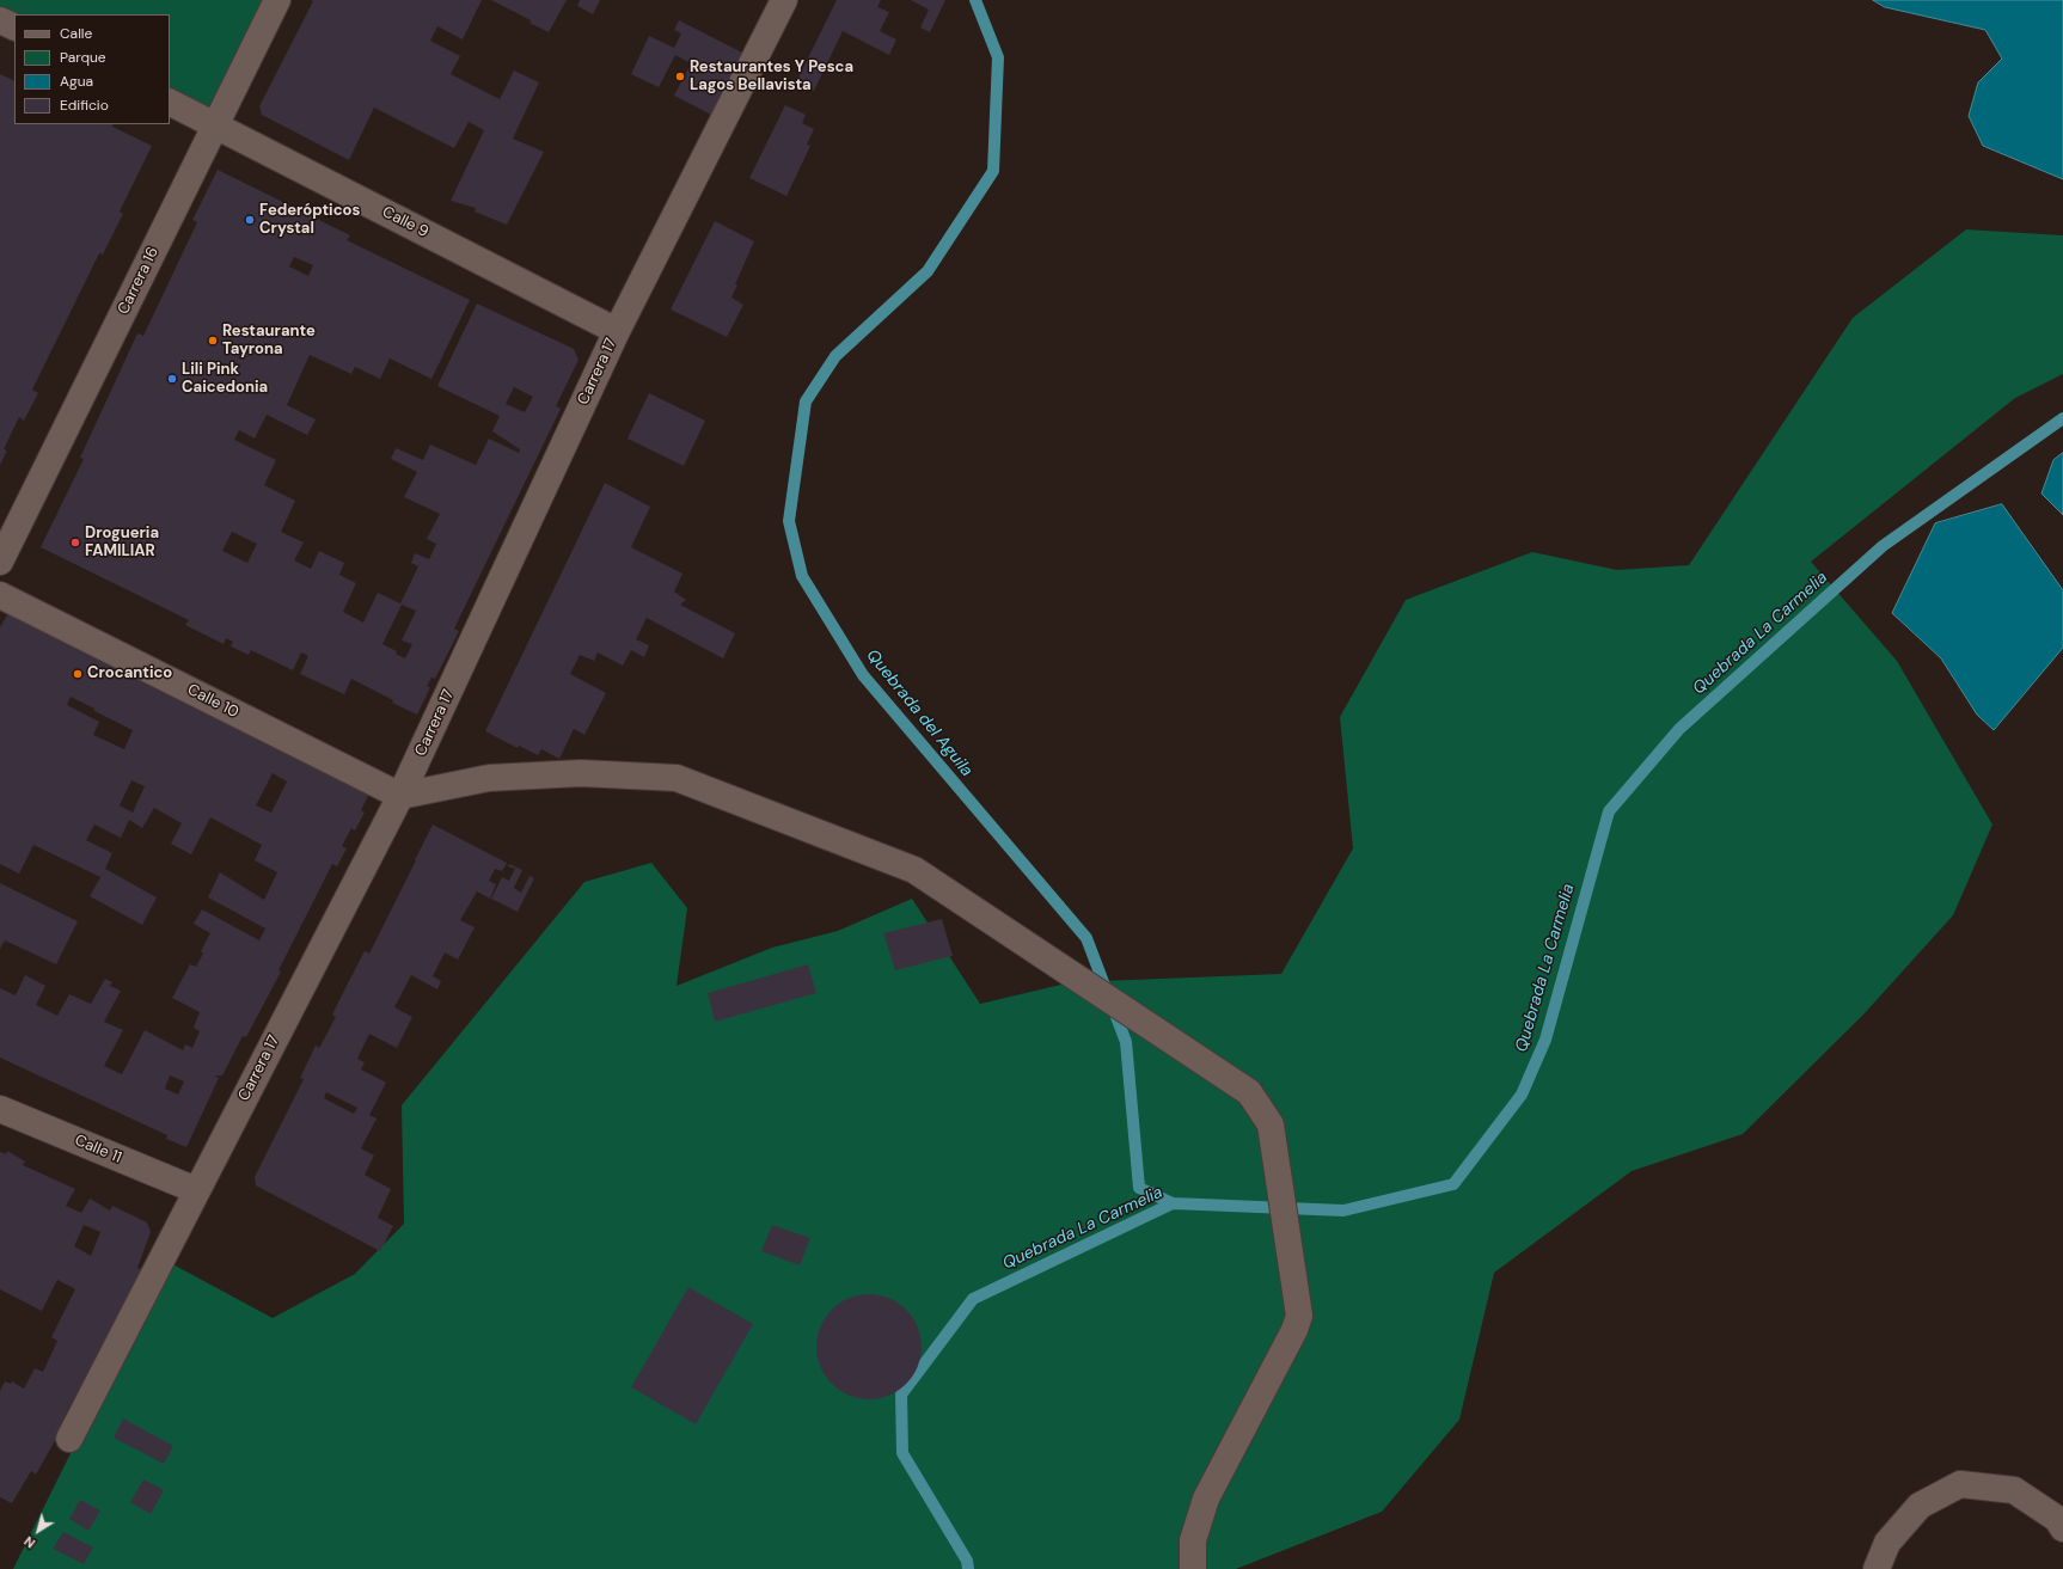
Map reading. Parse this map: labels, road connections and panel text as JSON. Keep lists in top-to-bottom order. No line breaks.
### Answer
{"streets":{"street":["Calle 9","Carrera 16","Carrera 17","Calle 10","Calle 11"]},"crossings":[["Calle 9","Carrera 16"],["Calle 9","Carrera 17"],["Carrera 17","Calle 10"],["Carrera 17","Calle 11"]],"water":["Quebrada La Carmelia","Quebrada del Aguila"],"places":["Restaurantes Y Pesca Lagos Bellavista","Federópticos Crystal","Restaurante Tayrona","Lili Pink Caicedonia","Drogueria FAMILIAR","Crocantico"],"legend":["Calle","Parque","Agua","Edificio"],"north":"bottom left"}
